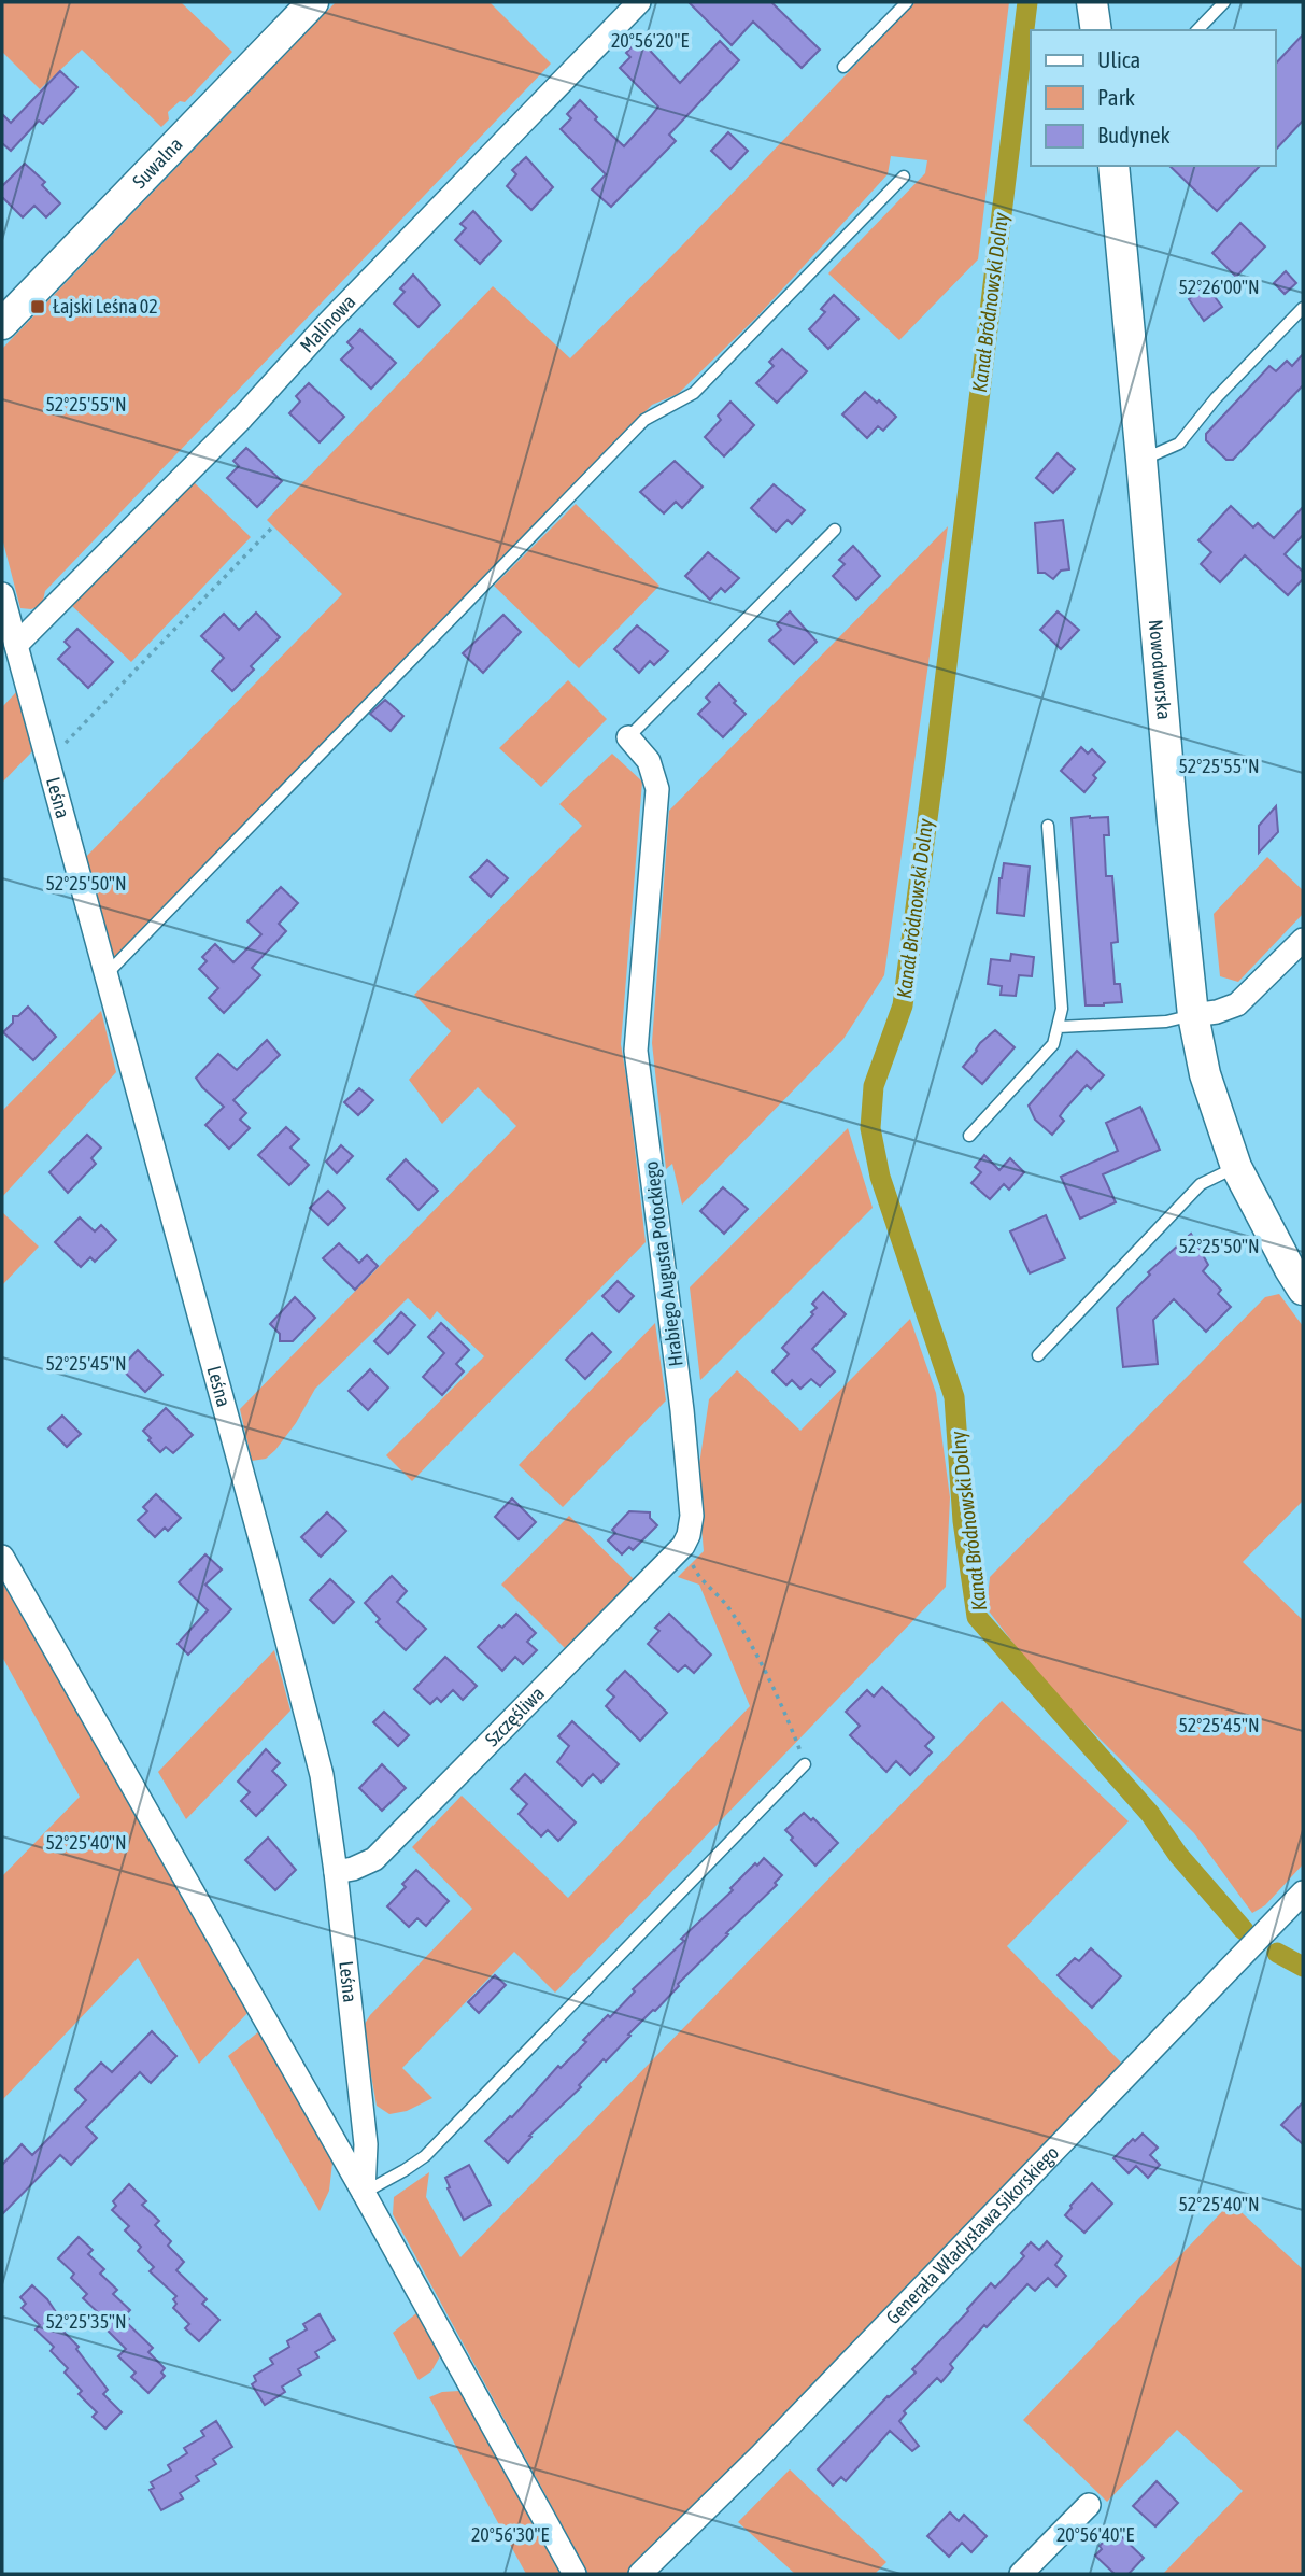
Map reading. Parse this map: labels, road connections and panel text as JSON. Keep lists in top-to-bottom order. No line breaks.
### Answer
{"streets":{"main road":["Suwalna","Nowodworska"],"street":["Malinowa","Leśna","Hrabiego Augusta Potockiego","Szczęśliwa","Generała Władysława Sikorskiego"]},"crossings":[["Malinowa","Leśna"],["Leśna","Szczęśliwa"],["Hrabiego Augusta Potockiego","Szczęśliwa"]],"water":["Kanał Bródnowski Dolny"],"places":{"transit":["Łajski Leśna 02"]},"legend":["Ulica","Park","Budynek"],"coordinates":["20°56'20\"E","52°26'00\"N","52°25'55\"N","52°25'50\"N","52°25'45\"N","52°25'40\"N","52°25'35\"N","20°56'30\"E","20°56'40\"E"]}
